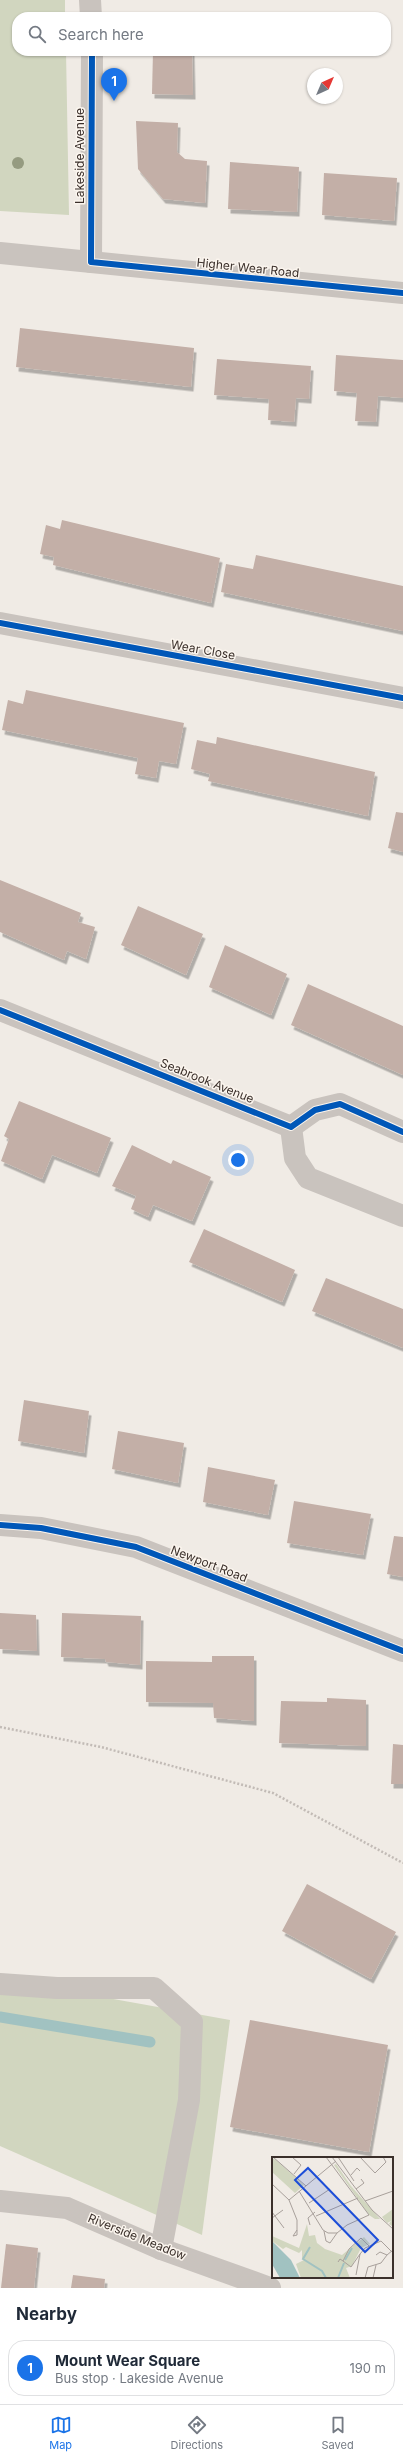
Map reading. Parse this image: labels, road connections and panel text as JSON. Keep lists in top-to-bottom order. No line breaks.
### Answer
{"streets":{"street":["Lakeside Avenue","Higher Wear Road","Wear Close","Seabrook Avenue","Newport Road","Riverside Meadow"]},"crossings":[["Lakeside Avenue","Higher Wear Road"]],"north":"top right","page":{"search":"Search here","pins":"1","heading":"Nearby","list":[{"mark":"1","name":"Mount Wear Square","note":"Bus stop · Lakeside Avenue","value":"190 m"}],"nav":["Map","Directions","Saved"]}}
